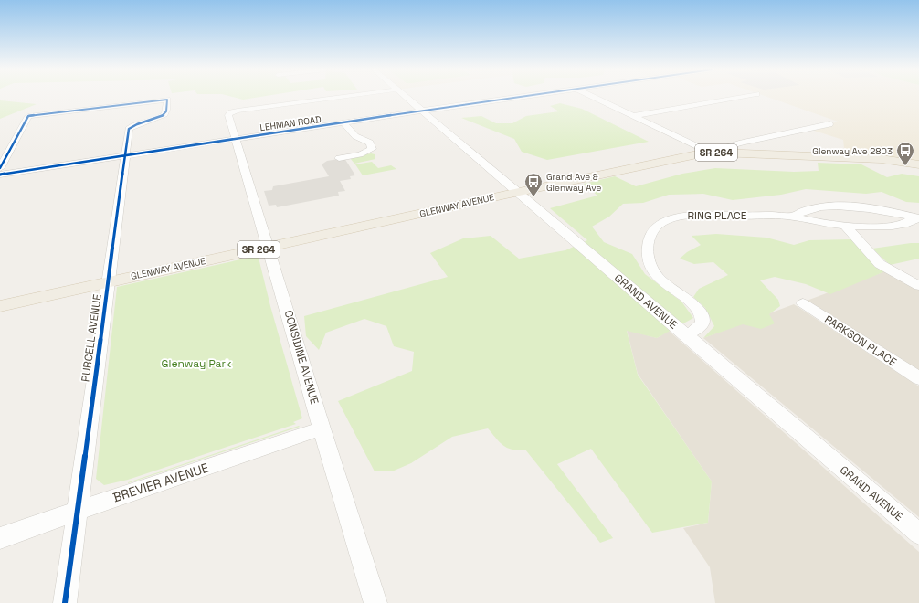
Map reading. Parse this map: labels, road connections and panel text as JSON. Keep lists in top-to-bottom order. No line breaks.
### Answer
{"streets":{"main road":["SR 264","GLENWAY AVENUE"],"street":["LEHMAN ROAD","RING PLACE","GRAND AVENUE","PURCELL AVENUE","PARKSON PLACE","CONSIDINE AVENUE","BREVIER AVENUE"]},"crossings":[["LEHMAN ROAD","GRAND AVENUE"],["LEHMAN ROAD","PURCELL AVENUE"],["LEHMAN ROAD","CONSIDINE AVENUE"],["GLENWAY AVENUE","GRAND AVENUE"],["GLENWAY AVENUE","PURCELL AVENUE"],["GLENWAY AVENUE","CONSIDINE AVENUE"],["RING PLACE","GRAND AVENUE"],["PURCELL AVENUE","BREVIER AVENUE"],["CONSIDINE AVENUE","BREVIER AVENUE"]],"parks":["Glenway Park"],"places":{"bus stop":["Glenway Ave 2803","Grand Ave & Glenway Ave"]}}
